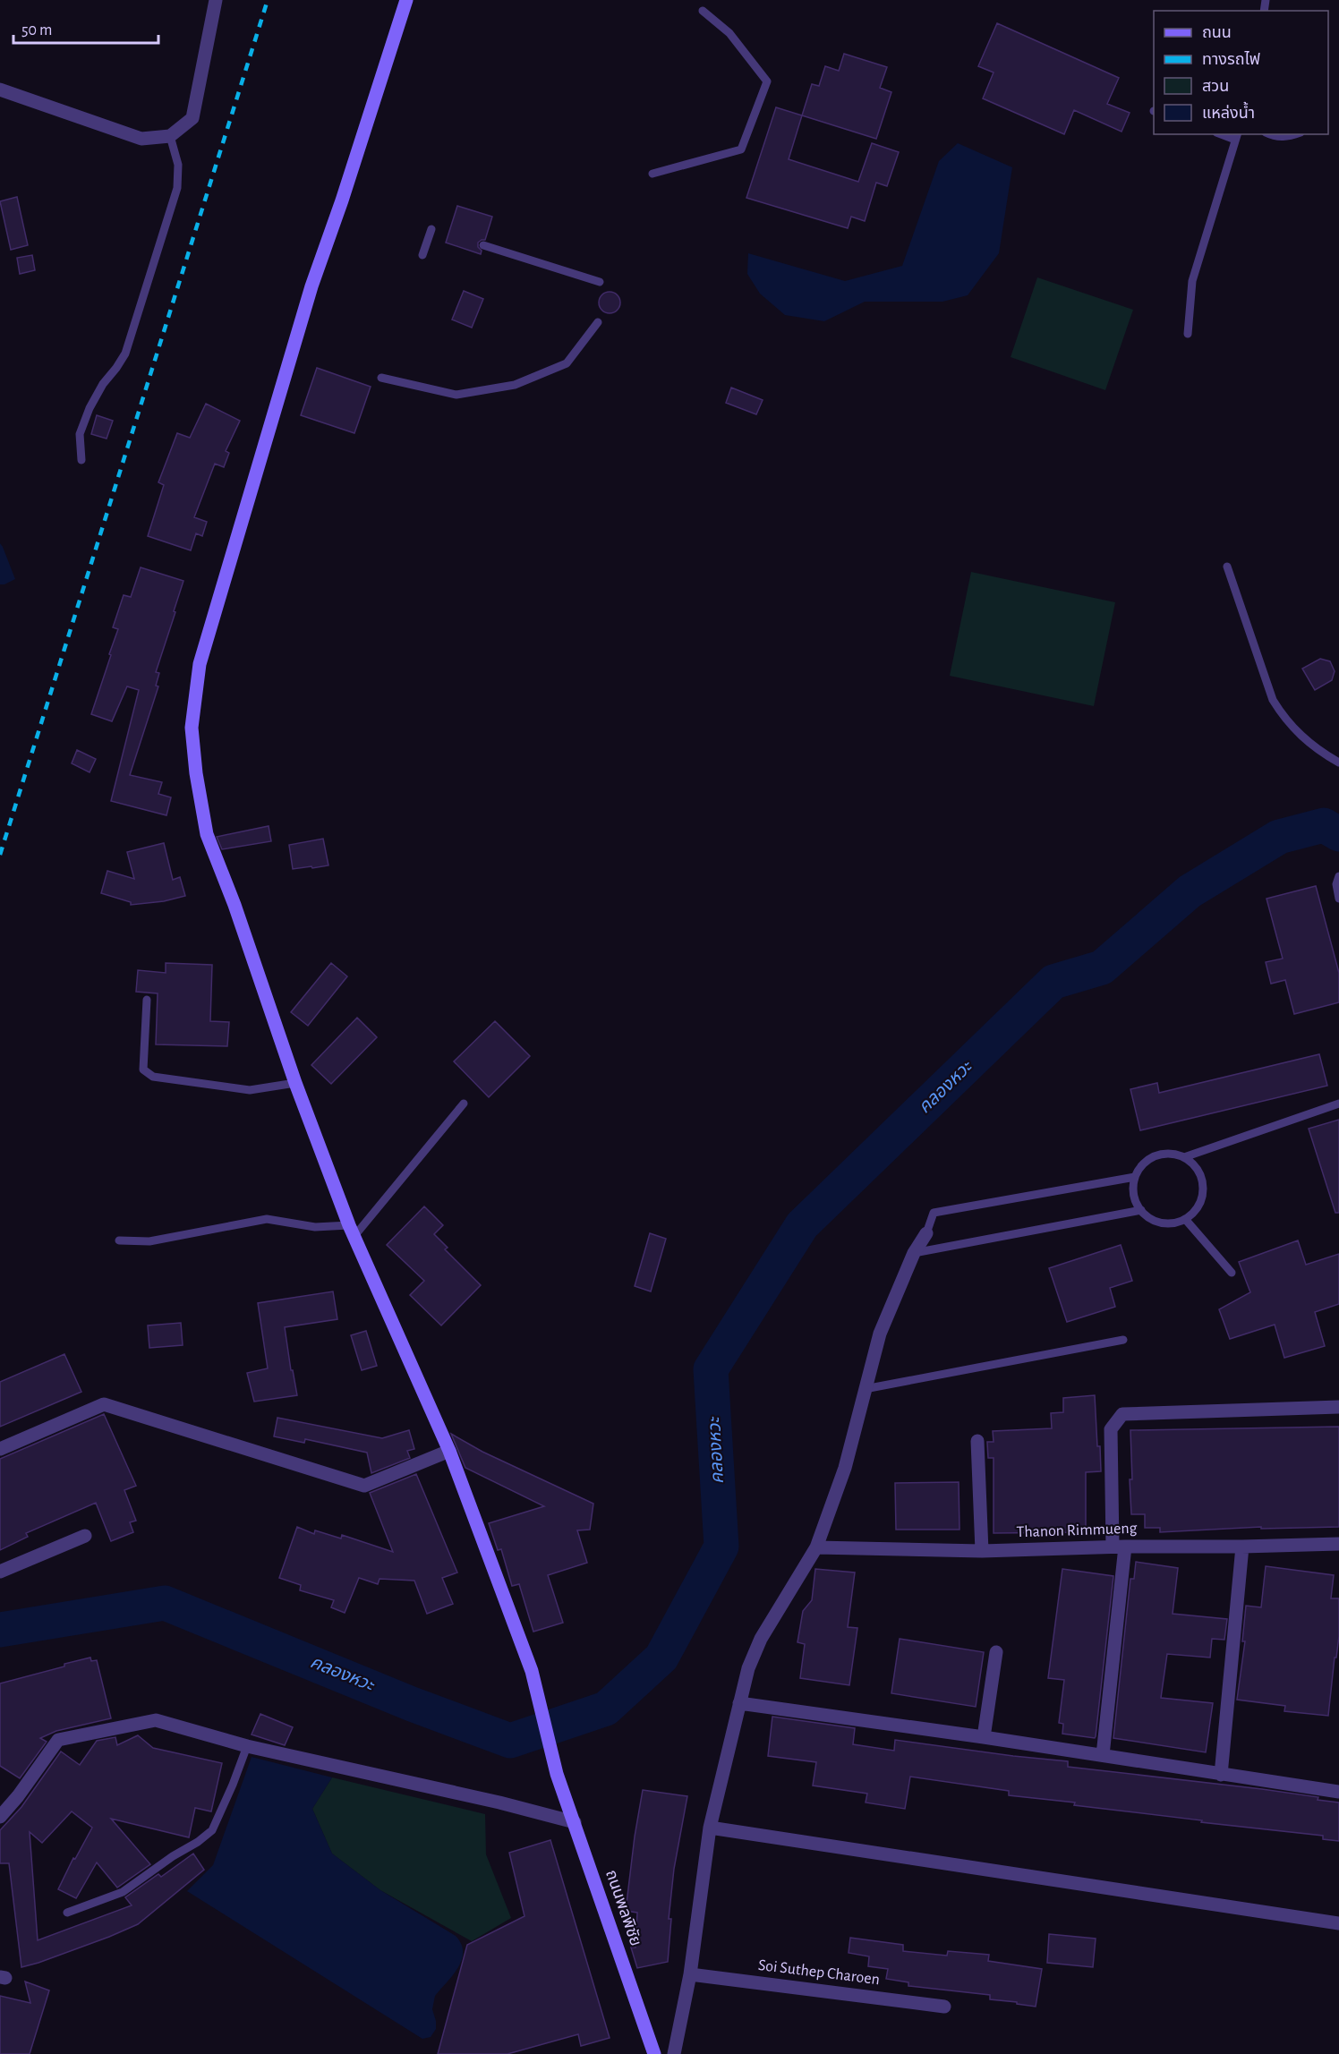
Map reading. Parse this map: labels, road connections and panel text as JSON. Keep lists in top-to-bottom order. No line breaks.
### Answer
{"streets":{"street":["Thanon Rimmueng","ถนนพลพิชัย","Soi Suthep Charoen"]},"water":["คลองหวะ"],"legend":["ถนน","ทางรถไฟ","สวน","แหล่งน้ำ"],"scale_bar":"50 m"}
